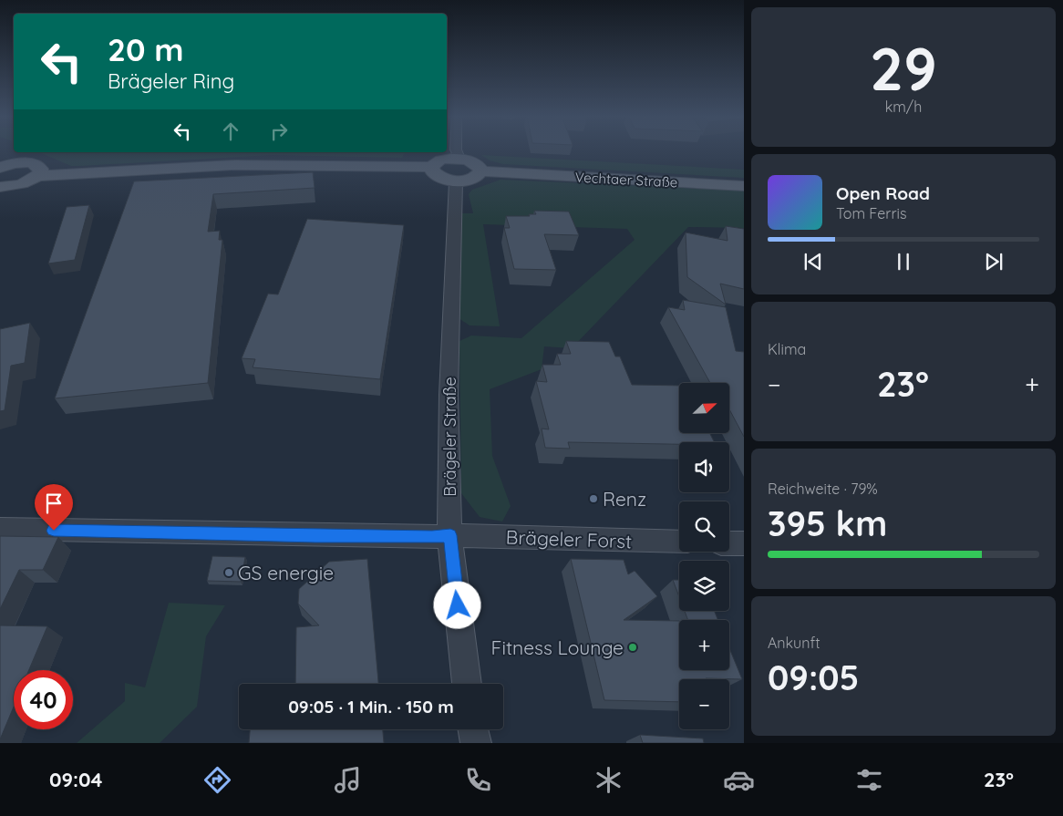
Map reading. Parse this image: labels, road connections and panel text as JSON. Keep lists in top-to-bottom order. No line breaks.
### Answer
{"streets":{"main road":["Vechtaer Straße"],"street":["Brägeler Straße","Brägeler Forst"]},"crossings":[["Brägeler Straße","Brägeler Forst"]],"places":["Renz","GS energie","Fitness Lounge"],"north":"top right","page":{"tile":[["29","km/h"],"Klima",["Reichweite · 79%","395 km"],["Ankunft","09:05"]],"turn":["20 m","Brägeler Ring"],"song":["Open Road","Tom Ferris"],"heat":["−","23°","+"],"map_buttons":["+","−"],"limit":"40","trip":"09:05 · 1 Min. · 150 m","tabs":["09:04","23°"]}}
